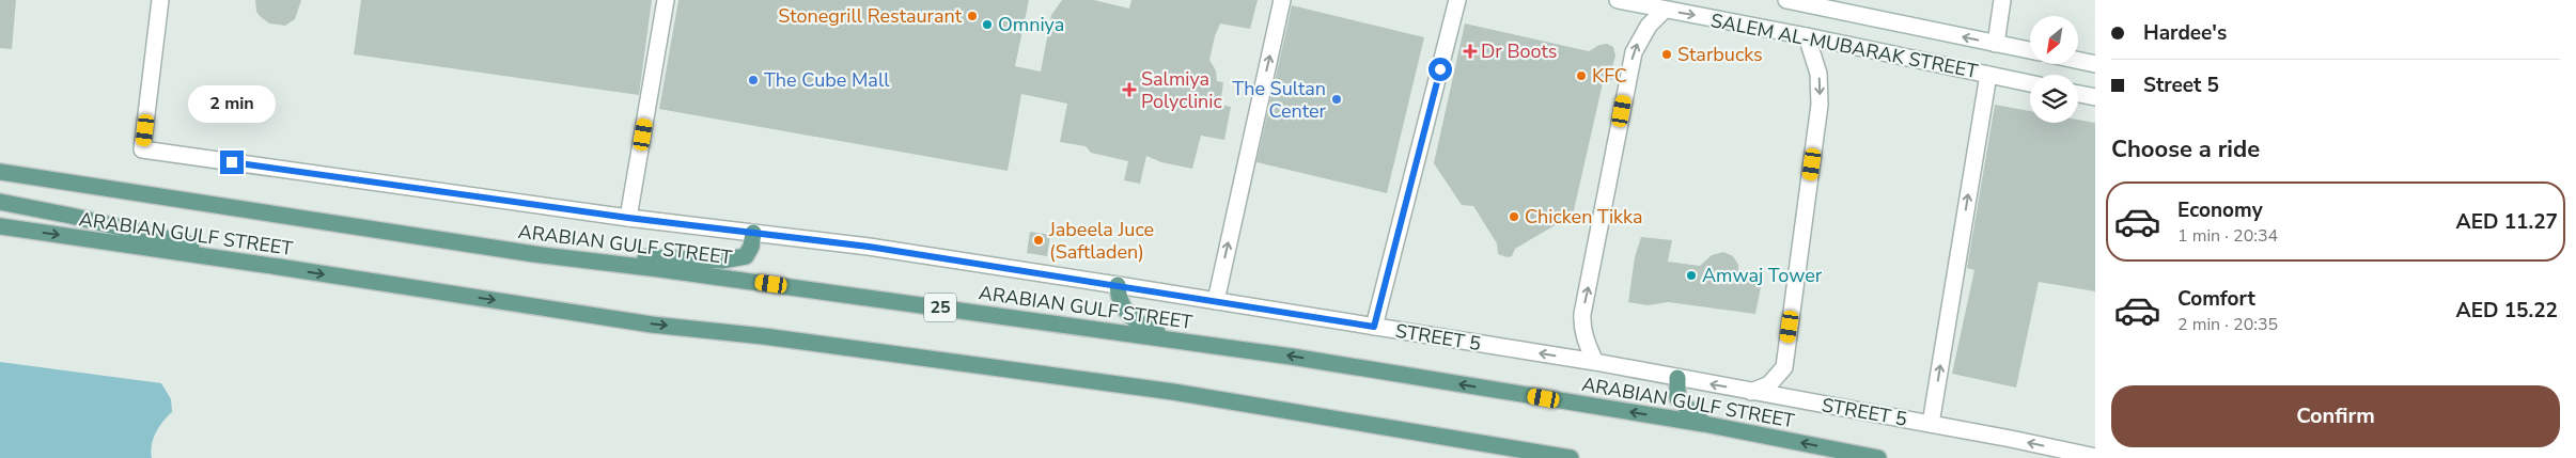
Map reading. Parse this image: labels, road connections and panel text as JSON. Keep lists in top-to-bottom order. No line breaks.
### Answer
{"streets":{"main road":["ARABIAN GULF STREET","25"],"street":["SALEM AL-MUBARAK STREET","STREET 5"]},"places":{"other":["Stonegrill Restaurant","Omniya","Starbucks","KFC","The Cube Mall","The Sultan Center","Chicken Tikka","Jabeela Juce (Saftladen)","Amwaj Tower"],"health":["Dr Boots","Salmiya Polyclinic"]},"north":"bottom left","page":{"banner":["Hardee's","Street 5"],"bubble":"2 min","heading":"Choose a ride","list":[{"name":"Economy","note":"1 min · 20:34","value":"AED 11.27"},{"name":"Comfort","note":"2 min · 20:35","value":"AED 15.22"}],"buttons":"Confirm"}}
